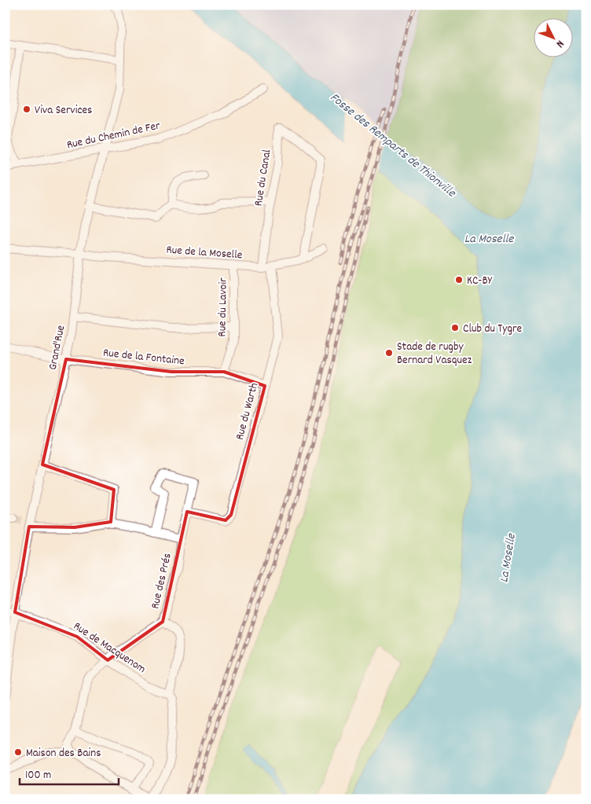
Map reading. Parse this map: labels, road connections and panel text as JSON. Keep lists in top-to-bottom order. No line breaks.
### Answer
{"streets":{"street":["Rue du Chemin de Fer","Rue du Canal","Rue de la Moselle","Rue du Lavoir","Grand'Rue","Rue de la Fontaine","Rue du Warth","Rue des Prés","Rue de Macquenom"]},"crossings":[["Rue du Chemin de Fer","Grand'Rue"],["Rue du Canal","Rue de la Moselle"],["Rue de la Moselle","Rue du Lavoir"],["Rue de la Moselle","Grand'Rue"],["Rue de la Moselle","Rue du Warth"],["Rue du Lavoir","Rue de la Fontaine"],["Grand'Rue","Rue de la Fontaine"],["Grand'Rue","Rue de Macquenom"],["Rue de la Fontaine","Rue du Warth"],["Rue du Warth","Rue des Prés"],["Rue des Prés","Rue de Macquenom"]],"water":["Fosse des Remparts de Thionville","La Moselle"],"places":["Viva Services","KC-BY","Club du Tygre","Stade de rugby Bernard Vasquez","Maison des Bains"],"scale_bar":"100 m","north":"bottom right"}
